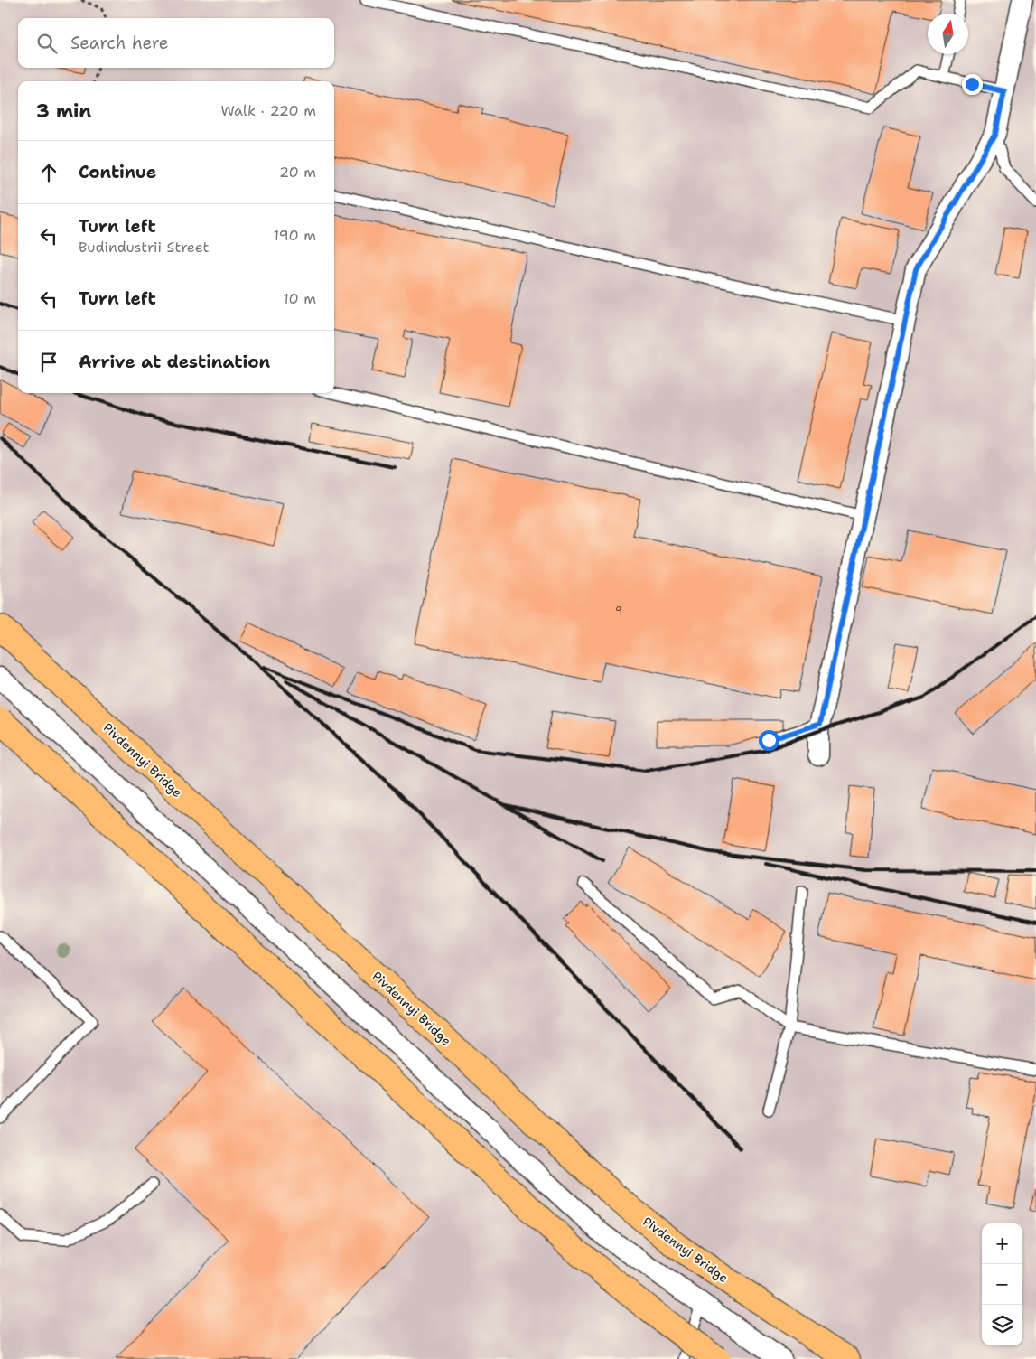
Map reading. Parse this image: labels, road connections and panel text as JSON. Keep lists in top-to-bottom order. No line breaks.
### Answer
{"streets":{"highway":["Pivdennyi Bridge"]},"house_numbers":["9"],"north":"top","page":{"search":"Search here","heading":["3 min","Walk · 220 m"],"list":[["Continue","20 m"],["Turn left","Budindustrii Street","190 m"],["Turn left","10 m"],"Arrive at destination"],"map_buttons":["+","−"]}}
